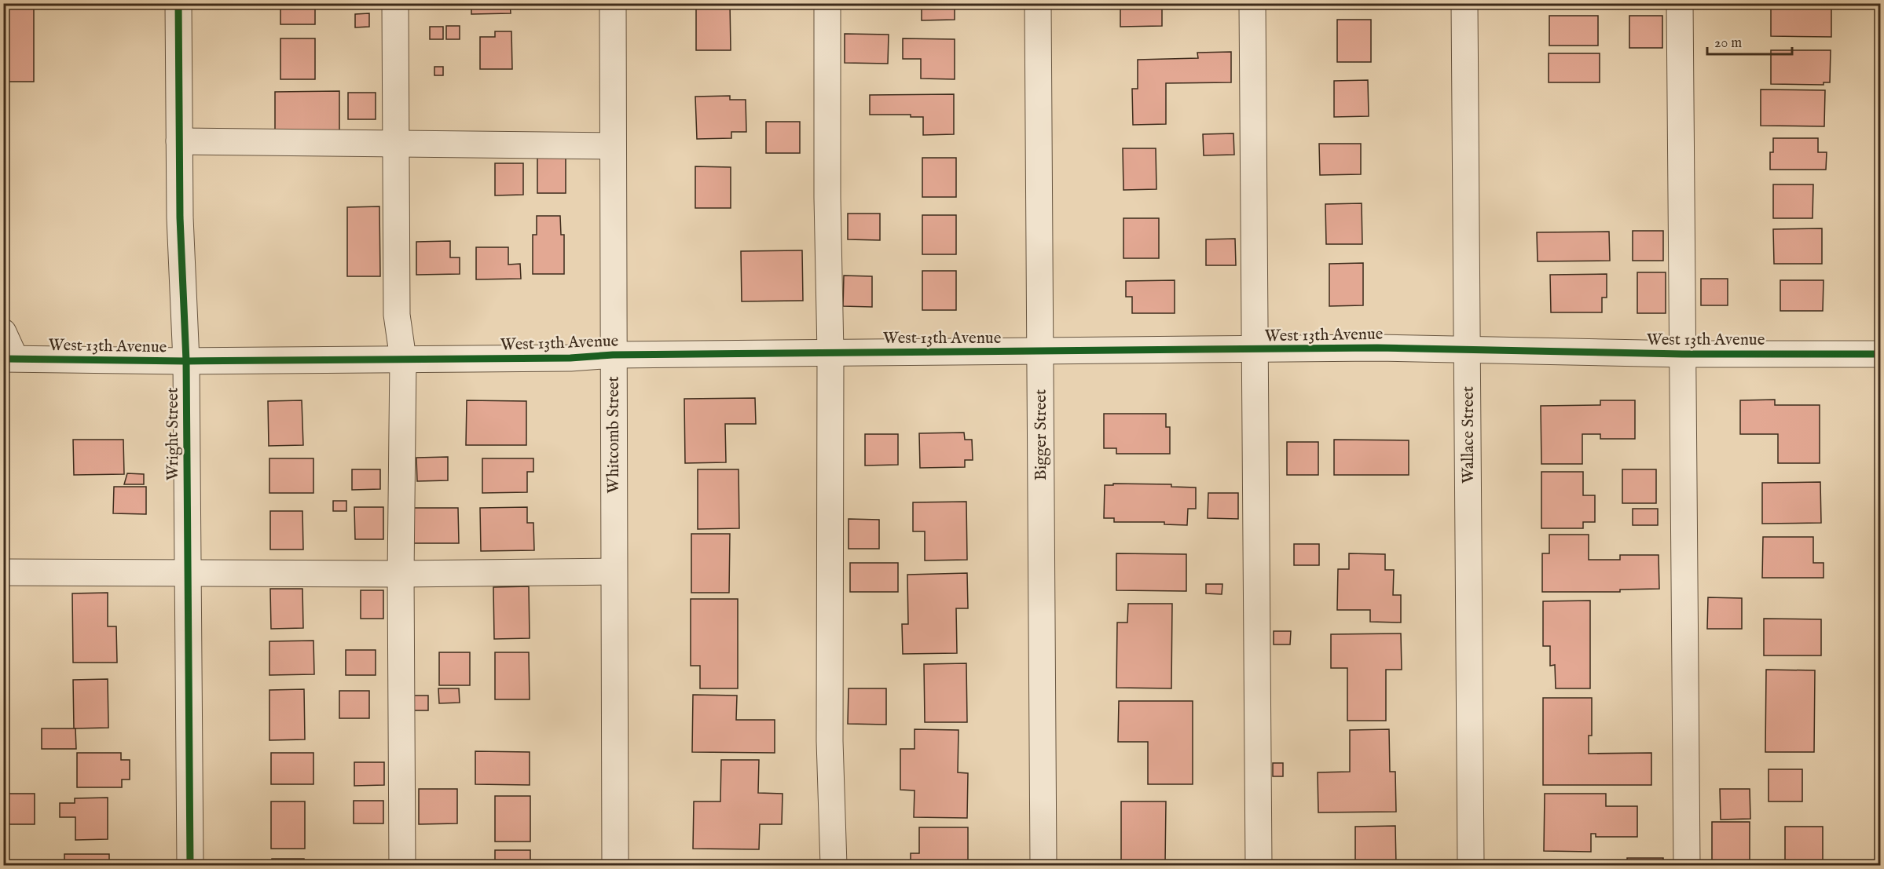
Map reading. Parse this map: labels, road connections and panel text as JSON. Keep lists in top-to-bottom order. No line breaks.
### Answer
{"streets":{"street":["West 13th Avenue","Wright Street","Whitcomb Street","Bigger Street","Wallace Street"]},"crossings":[["West 13th Avenue","Wright Street"],["West 13th Avenue","Whitcomb Street"],["West 13th Avenue","Bigger Street"],["West 13th Avenue","Wallace Street"]],"scale_bar":"20 m"}
